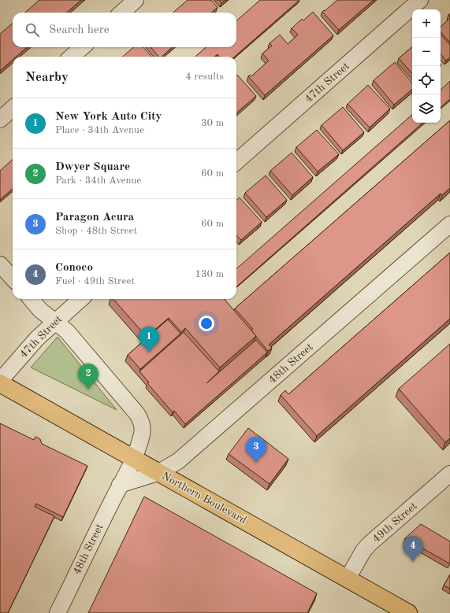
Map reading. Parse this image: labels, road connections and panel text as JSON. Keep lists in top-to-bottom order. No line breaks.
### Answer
{"streets":{"main road":["Northern Boulevard"],"street":["47th Street","48th Street","49th Street"]},"crossings":[["47th Street","48th Street"],["47th Street","Northern Boulevard"],["48th Street","Northern Boulevard"],["Northern Boulevard","49th Street"]],"page":{"map_buttons":["+","−"],"search":"Search here","heading":["Nearby","4 results"],"list":[{"mark":"1","name":"New York Auto City","note":"Place · 34th Avenue","value":"30 m"},{"mark":"2","name":"Dwyer Square","note":"Park · 34th Avenue","value":"60 m"},{"mark":"3","name":"Paragon Acura","note":"Shop · 48th Street","value":"60 m"},{"mark":"4","name":"Conoco","note":"Fuel · 49th Street","value":"130 m"}],"pins":["1","2","3","4"]}}
